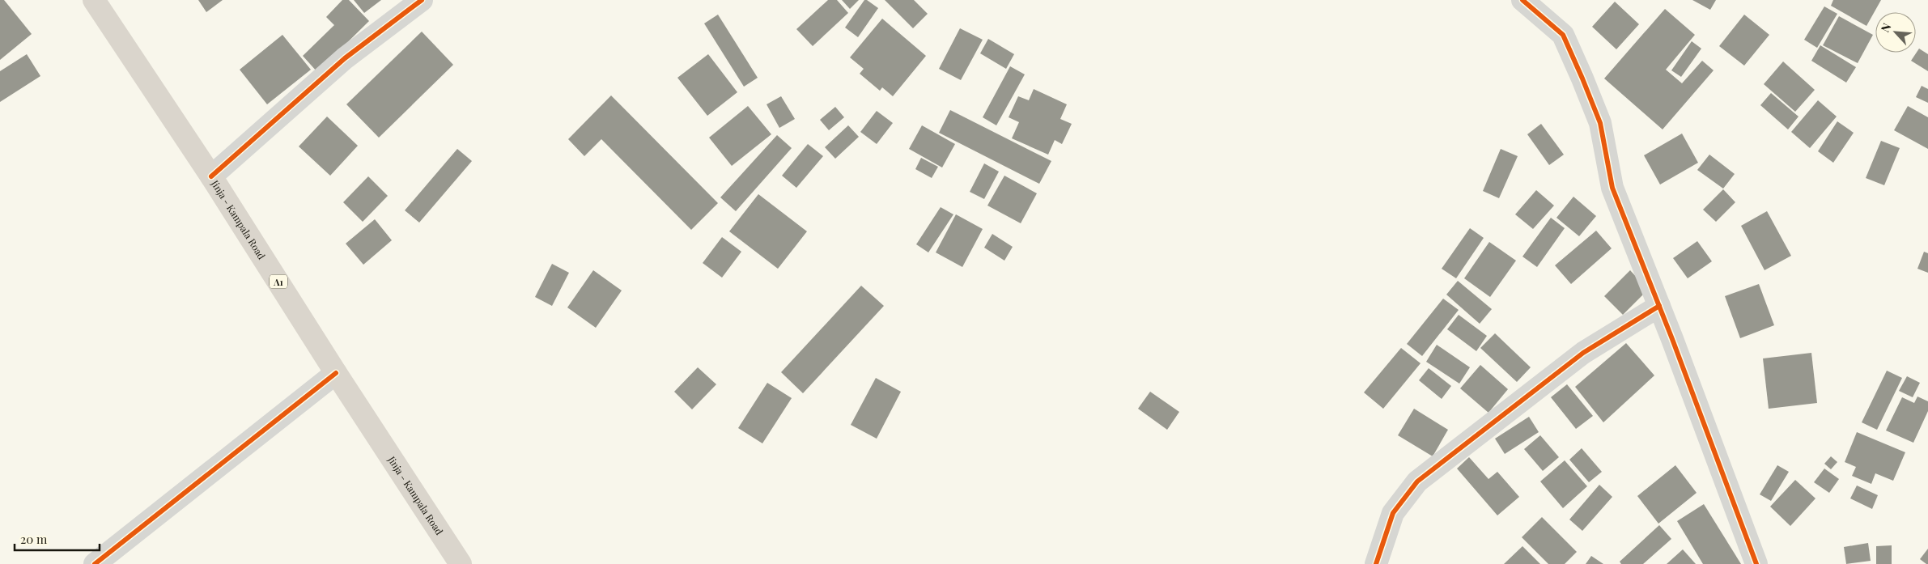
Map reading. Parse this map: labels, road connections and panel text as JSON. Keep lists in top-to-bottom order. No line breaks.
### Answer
{"streets":{"highway":["Jinja - Kampala Road","A1"]},"scale_bar":"20 m","north":"top left"}
